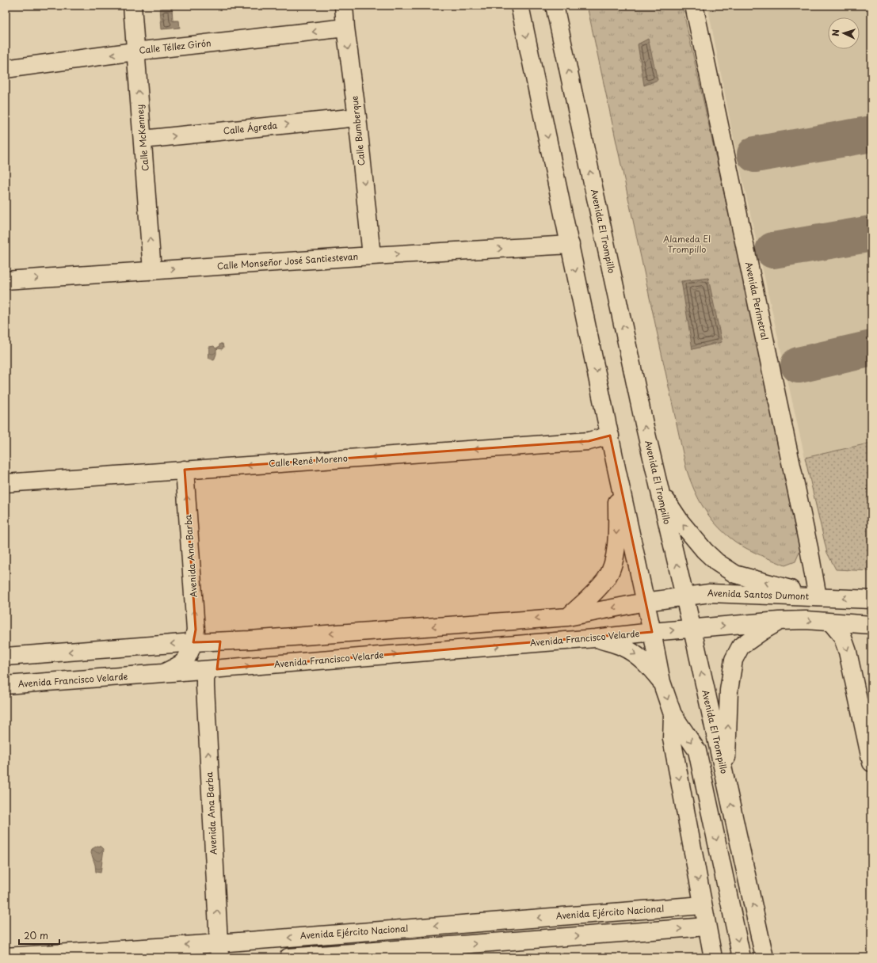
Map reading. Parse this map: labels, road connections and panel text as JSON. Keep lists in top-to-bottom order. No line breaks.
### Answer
{"streets":{"main road":["Calle Téllez Girón","Calle Ágreda","Calle Bumberque","Calle McKenney","Avenida El Trompillo","Calle Monseñor José Santiestevan","Avenida Perimetral","Calle René Moreno","Avenida Ana Barba","Avenida Santos Dumont","Avenida Francisco Velarde","Avenida Ejército Nacional"]},"crossings":[["Calle Téllez Girón","Calle Bumberque"],["Calle Téllez Girón","Calle McKenney"],["Calle Ágreda","Calle Bumberque"],["Calle Ágreda","Calle McKenney"],["Calle Bumberque","Calle Monseñor José Santiestevan"],["Calle McKenney","Calle Monseñor José Santiestevan"],["Avenida El Trompillo","Avenida Santos Dumont"],["Avenida Perimetral","Avenida Santos Dumont"],["Calle René Moreno","Avenida Ana Barba"],["Avenida Ana Barba","Avenida Francisco Velarde"],["Avenida Ana Barba","Avenida Ejército Nacional"]],"one_way":["Calle Téllez Girón","Calle Ágreda","Calle Bumberque","Calle McKenney","Calle Monseñor José Santiestevan","Calle René Moreno","Avenida Ana Barba"],"parks":["Alameda El Trompillo"],"scale_bar":"20 m","north":"left"}
